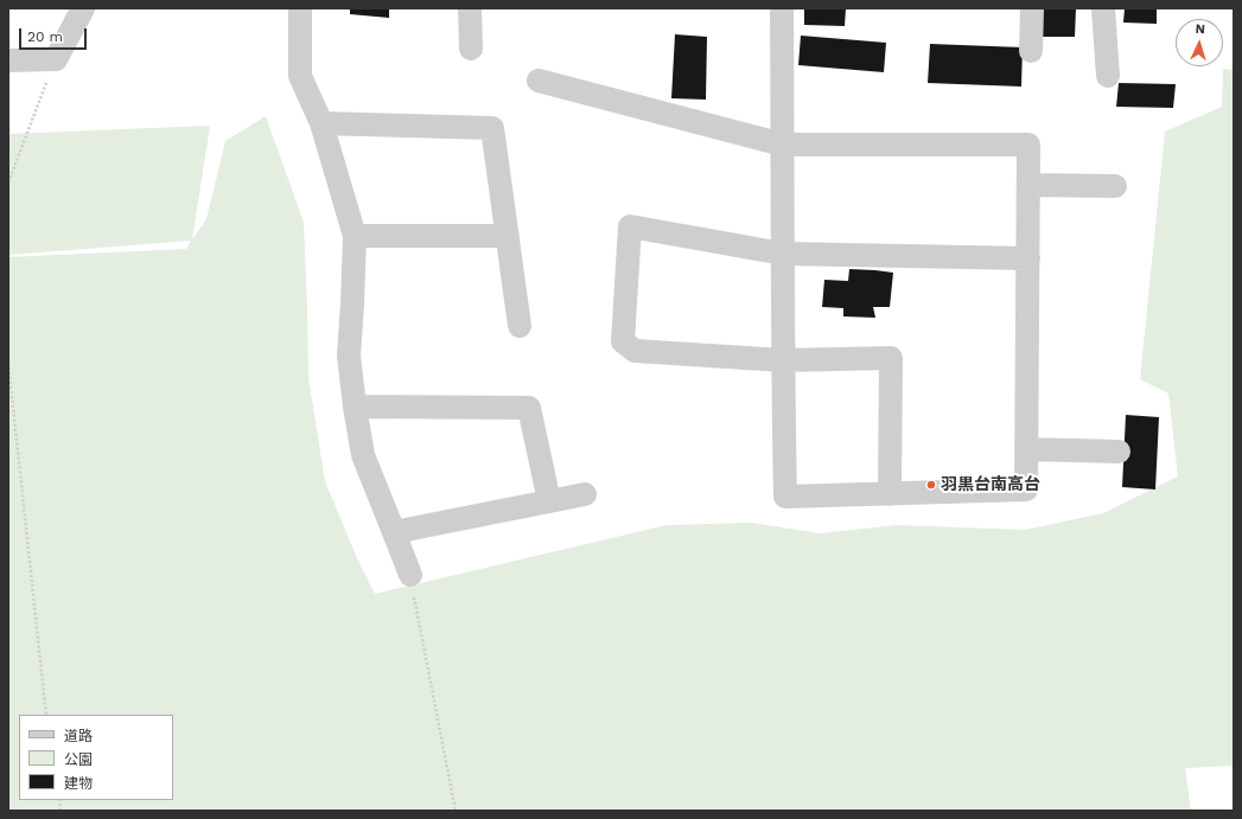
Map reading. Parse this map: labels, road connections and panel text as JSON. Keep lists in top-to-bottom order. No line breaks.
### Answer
{"places":["羽黒台南高台"],"legend":["道路","公園","建物"],"scale_bar":"20 m","north":"top"}
